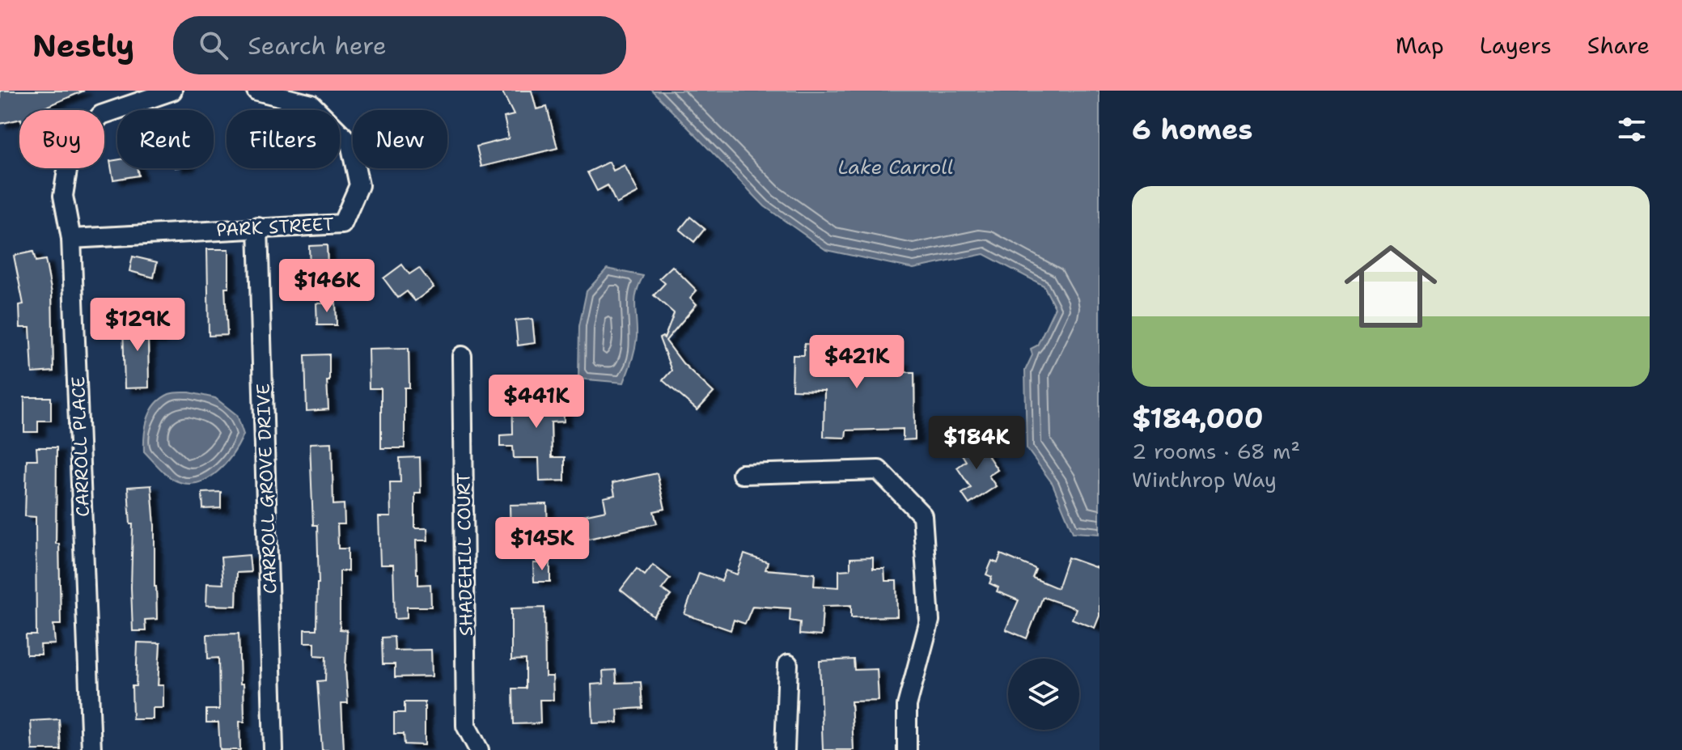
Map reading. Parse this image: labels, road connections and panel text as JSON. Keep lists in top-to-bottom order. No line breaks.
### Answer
{"streets":{"street":["PARK STREET","CARROLL PLACE","CARROLL GROVE DRIVE","SHADEHILL COURT"]},"crossings":[["PARK STREET","CARROLL PLACE"],["PARK STREET","CARROLL GROVE DRIVE"]],"water":["Lake Carroll"],"page":{"header":"Nestly","search":"Search here","nav":["Map","Layers","Share"],"heading":"6 homes","chip":["Buy","Rent","Filters","New"],"list":[{"name":"$184,000","note":"2 rooms · 68 m² · Winthrop Way"}],"price":["$146K","$129K","$421K","$441K","$184K","$145K"]}}
